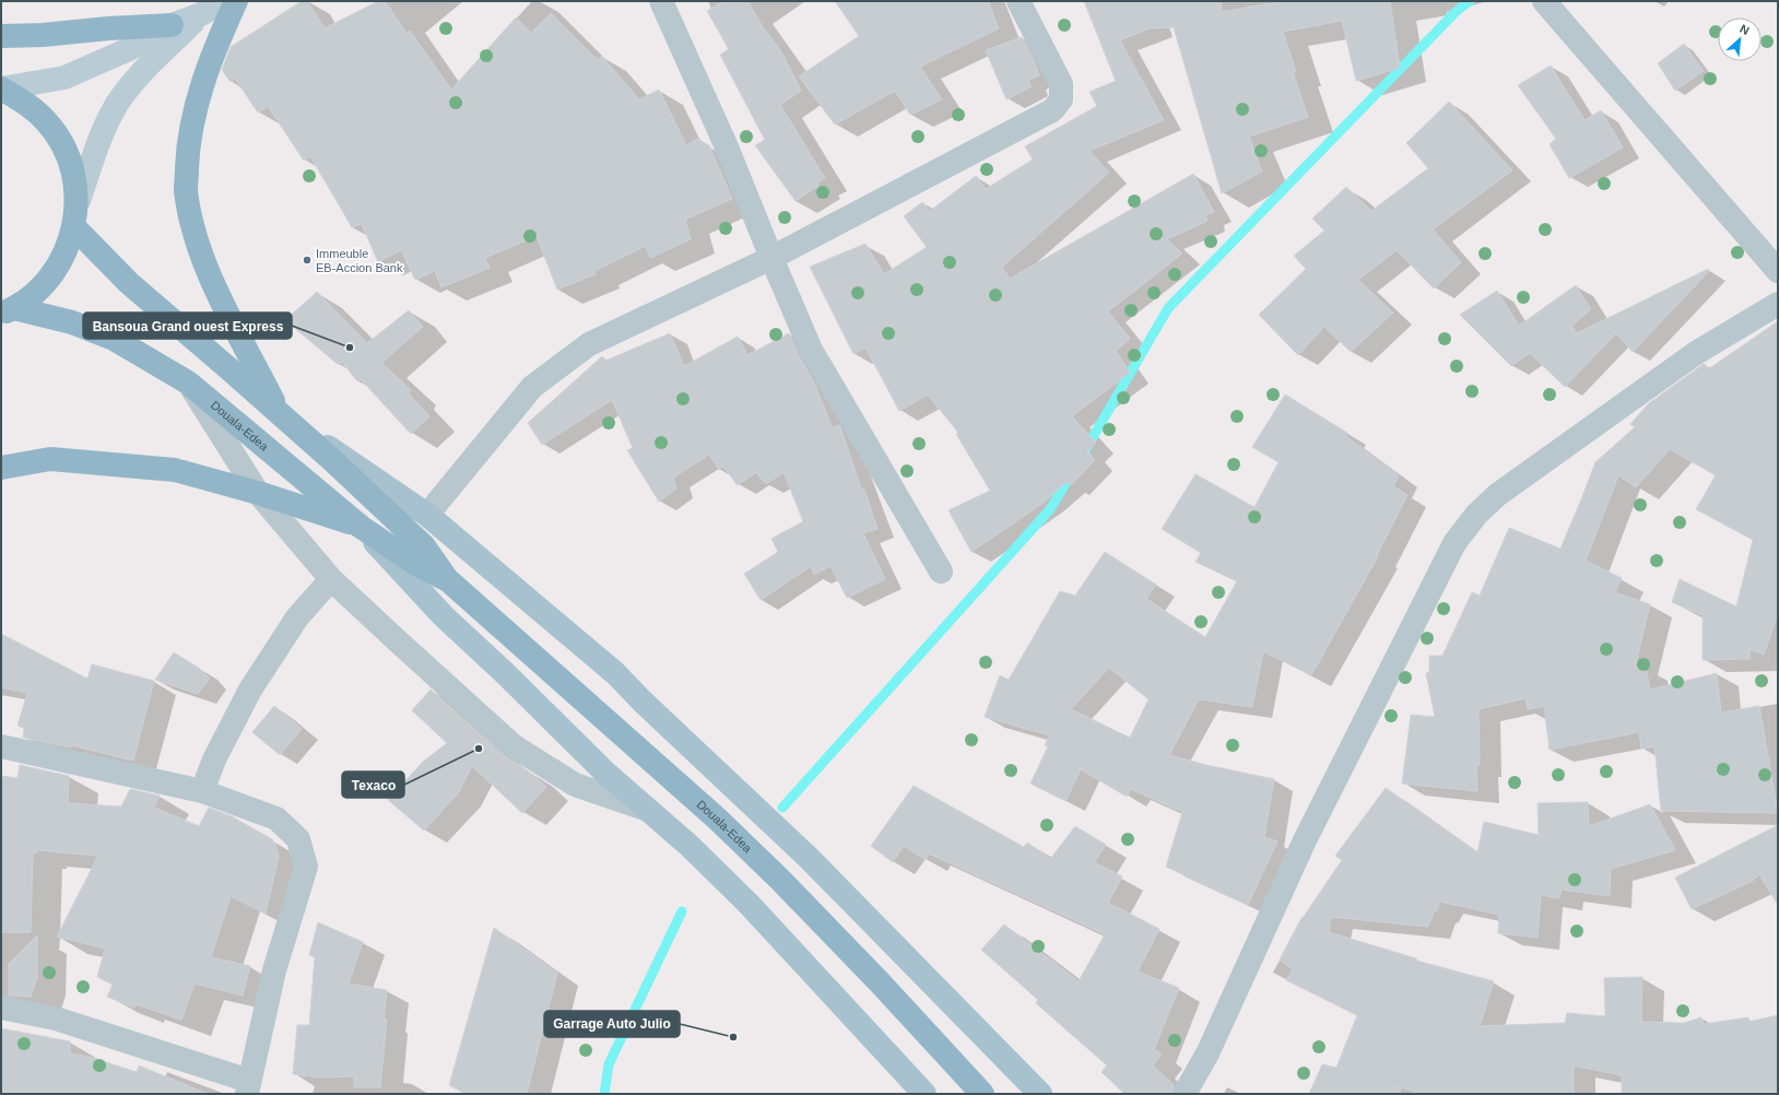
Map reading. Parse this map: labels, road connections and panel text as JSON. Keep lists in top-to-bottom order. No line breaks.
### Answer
{"streets":{"highway":["Douala-Edea"]},"places":["Immeuble EB-Accion Bank","Bansoua Grand ouest Express","Texaco","Garrage Auto Julio"],"north":"top right"}
